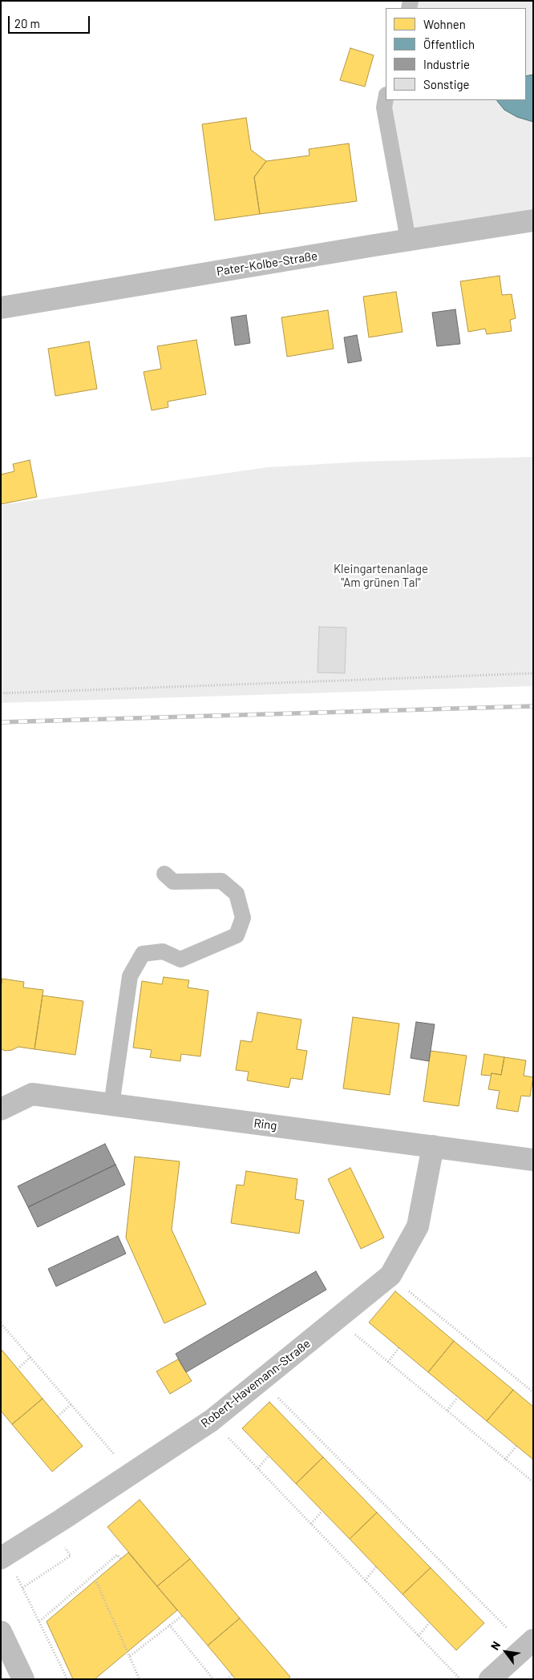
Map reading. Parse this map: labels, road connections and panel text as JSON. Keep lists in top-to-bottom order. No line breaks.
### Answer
{"streets":{"street":["Pater-Kolbe-Straße","Ring","Robert-Havemann-Straße"]},"crossings":[["Ring","Robert-Havemann-Straße"]],"parks":["Kleingartenanlage \"Am grünen Tal\""],"legend":["Wohnen","Öffentlich","Industrie","Sonstige"],"scale_bar":"20 m","north":"top left"}
